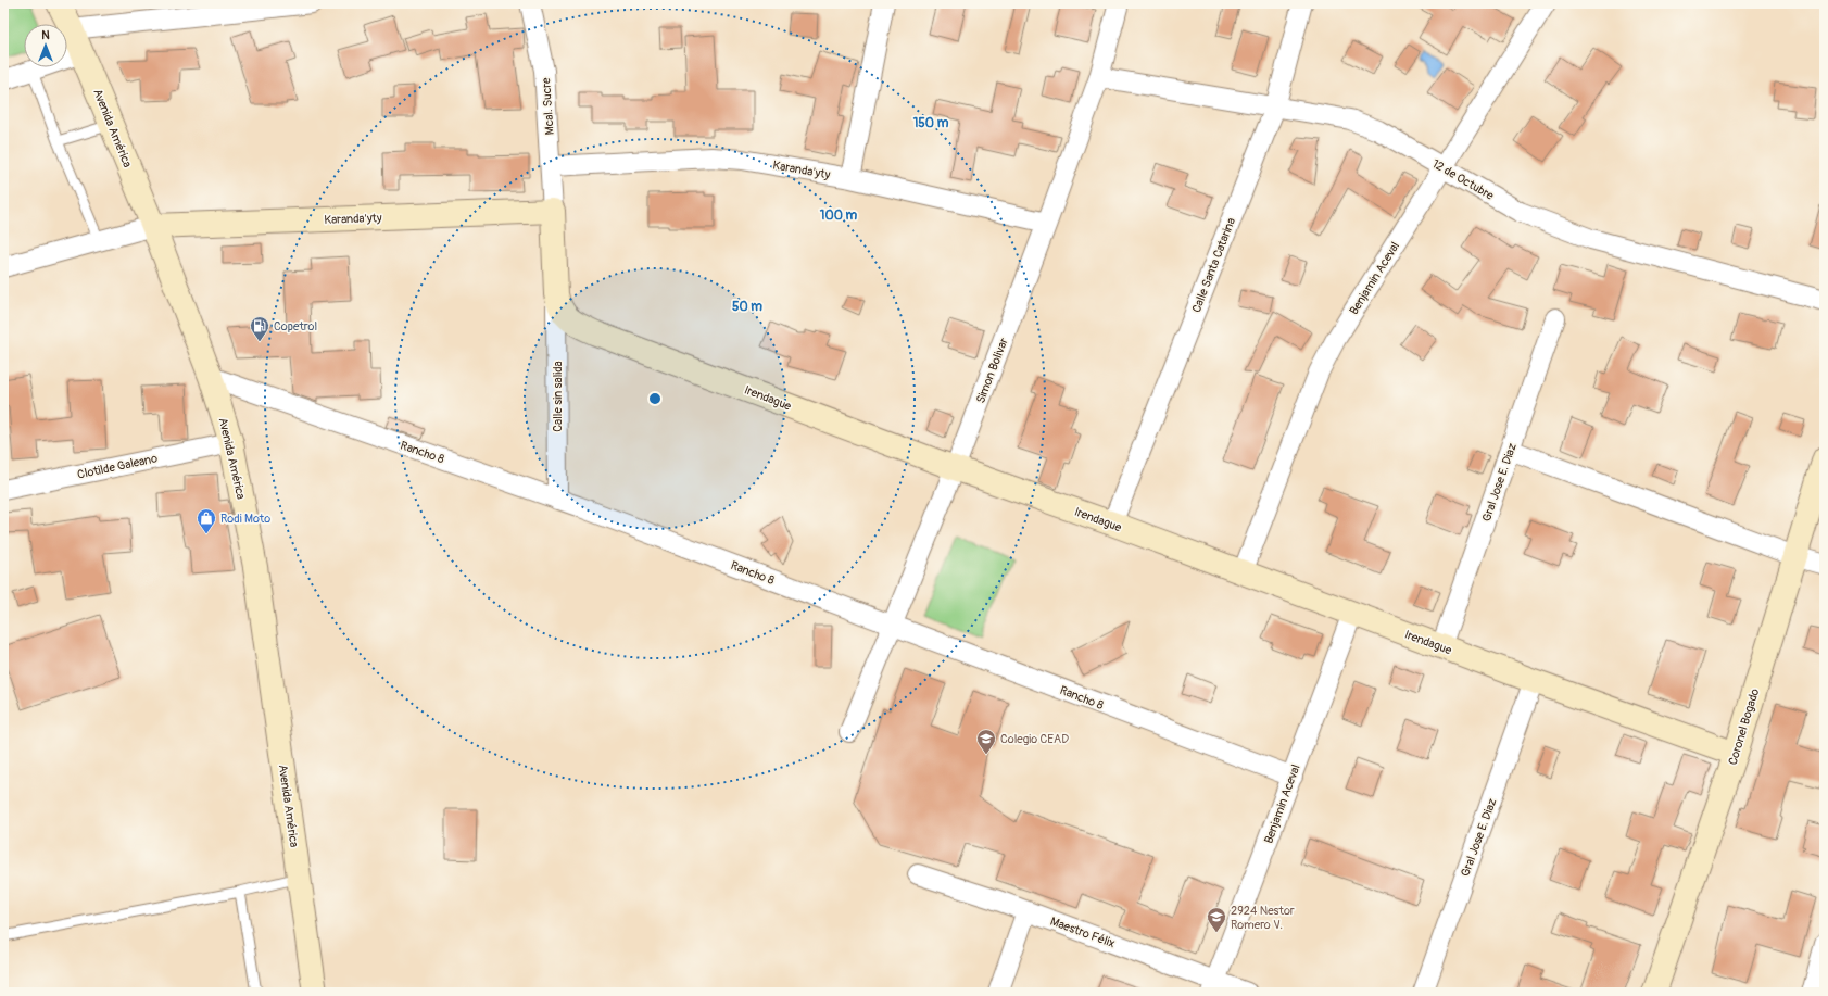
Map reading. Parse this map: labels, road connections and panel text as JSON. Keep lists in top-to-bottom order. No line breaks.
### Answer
{"streets":{"street":["Mcal. Sucre","Avenida América","Karanda'yty","12 de Octubre","Calle Santa Catarina","Benjamin Aceval","Simon Bolivar","Calle sin salida","Irendague","Rancho 8","Clotilde Galeano","Gral Jose E. Diaz","Coronel Bogado","Maestro Félix"]},"crossings":[["Mcal. Sucre","Karanda'yty"],["Mcal. Sucre","Irendague"],["Avenida América","Karanda'yty"],["Avenida América","Rancho 8"],["Avenida América","Clotilde Galeano"],["Karanda'yty","Simon Bolivar"],["Karanda'yty","Irendague"],["12 de Octubre","Calle Santa Catarina"],["12 de Octubre","Benjamin Aceval"],["12 de Octubre","Simon Bolivar"],["Calle Santa Catarina","Irendague"],["Benjamin Aceval","Irendague"],["Benjamin Aceval","Rancho 8"],["Benjamin Aceval","Maestro Félix"],["Simon Bolivar","Irendague"],["Simon Bolivar","Rancho 8"],["Calle sin salida","Irendague"],["Calle sin salida","Rancho 8"],["Irendague","Gral Jose E. Diaz"],["Irendague","Coronel Bogado"]],"places":{"fuel station":["Copetrol"],"shop":["Rodi Moto"],"school or university":["Colegio CEAD","2924 Nestor Romero V."]},"north":"top","rings":["150 m","100 m","50 m"]}
